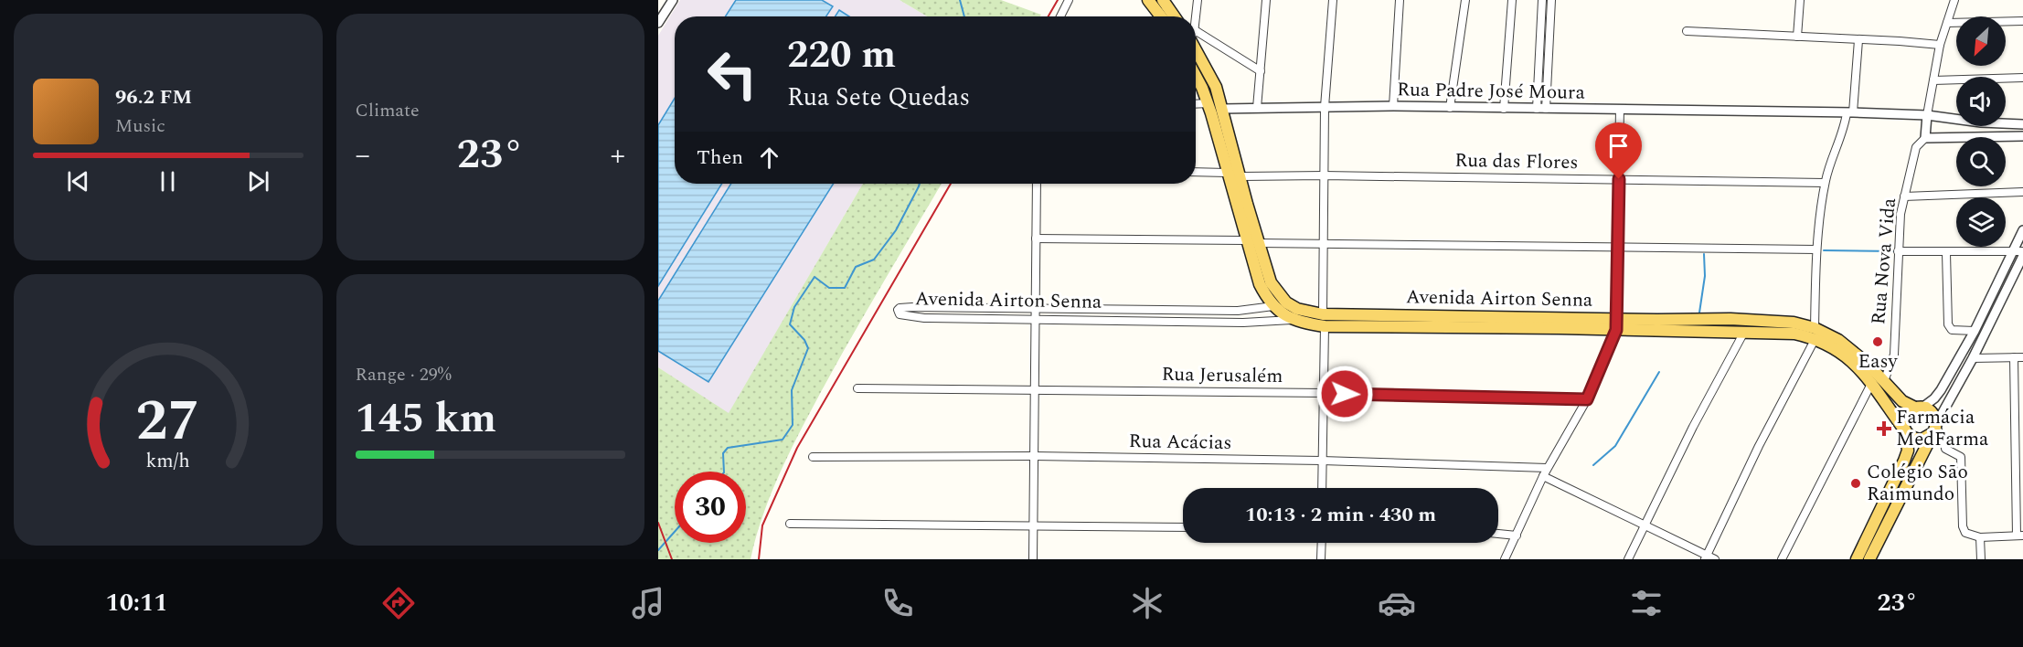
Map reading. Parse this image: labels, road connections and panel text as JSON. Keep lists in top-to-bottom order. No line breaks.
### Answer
{"streets":{"main road":["Avenida Airton Senna"],"street":["Rua Padre José Moura","Rua das Flores","Rua Nova Vida","Rua Jerusalém","Rua Acácias"]},"crossings":[["Rua Padre José Moura","Rua Nova Vida"],["Rua Nova Vida","Avenida Airton Senna"]],"places":{"other":["Easy","Colégio São Raimundo"],"health":["Farmácia MedFarma"]},"north":"bottom left","page":{"tile":["Climate",["Range · 29%","145 km"]],"turn":["220 m","Rua Sete Quedas"],"song":["96.2 FM","Music"],"then":"Then","heat":["−","23°","+"],"limit":"30","trip":"10:13 · 2 min · 430 m","tabs":["10:11","23°"],"gauge":["27","km/h"]}}
